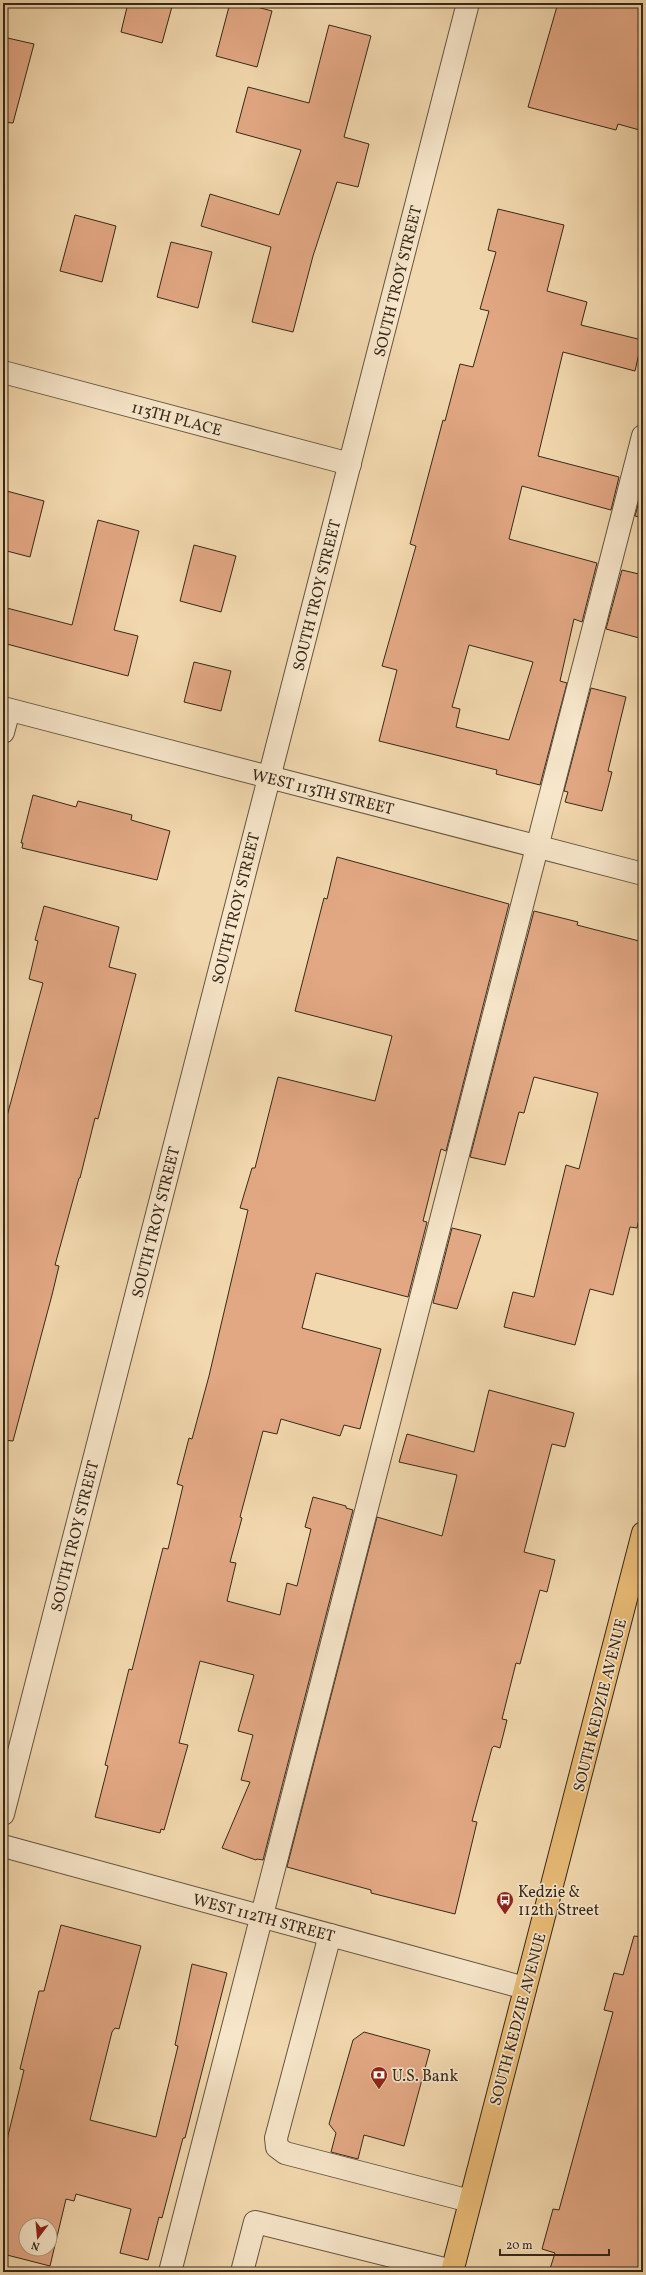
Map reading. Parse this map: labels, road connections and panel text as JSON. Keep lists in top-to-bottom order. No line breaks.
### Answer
{"streets":{"main road":["SOUTH KEDZIE AVENUE"],"street":["SOUTH TROY STREET","113TH PLACE","WEST 113TH STREET","WEST 112TH STREET"]},"crossings":[["SOUTH TROY STREET","113TH PLACE"],["SOUTH TROY STREET","WEST 113TH STREET"],["SOUTH KEDZIE AVENUE","WEST 112TH STREET"]],"places":{"bus stop":["Kedzie & 112th Street"],"bank":["U.S. Bank"]},"scale_bar":"20 m","north":"bottom"}
